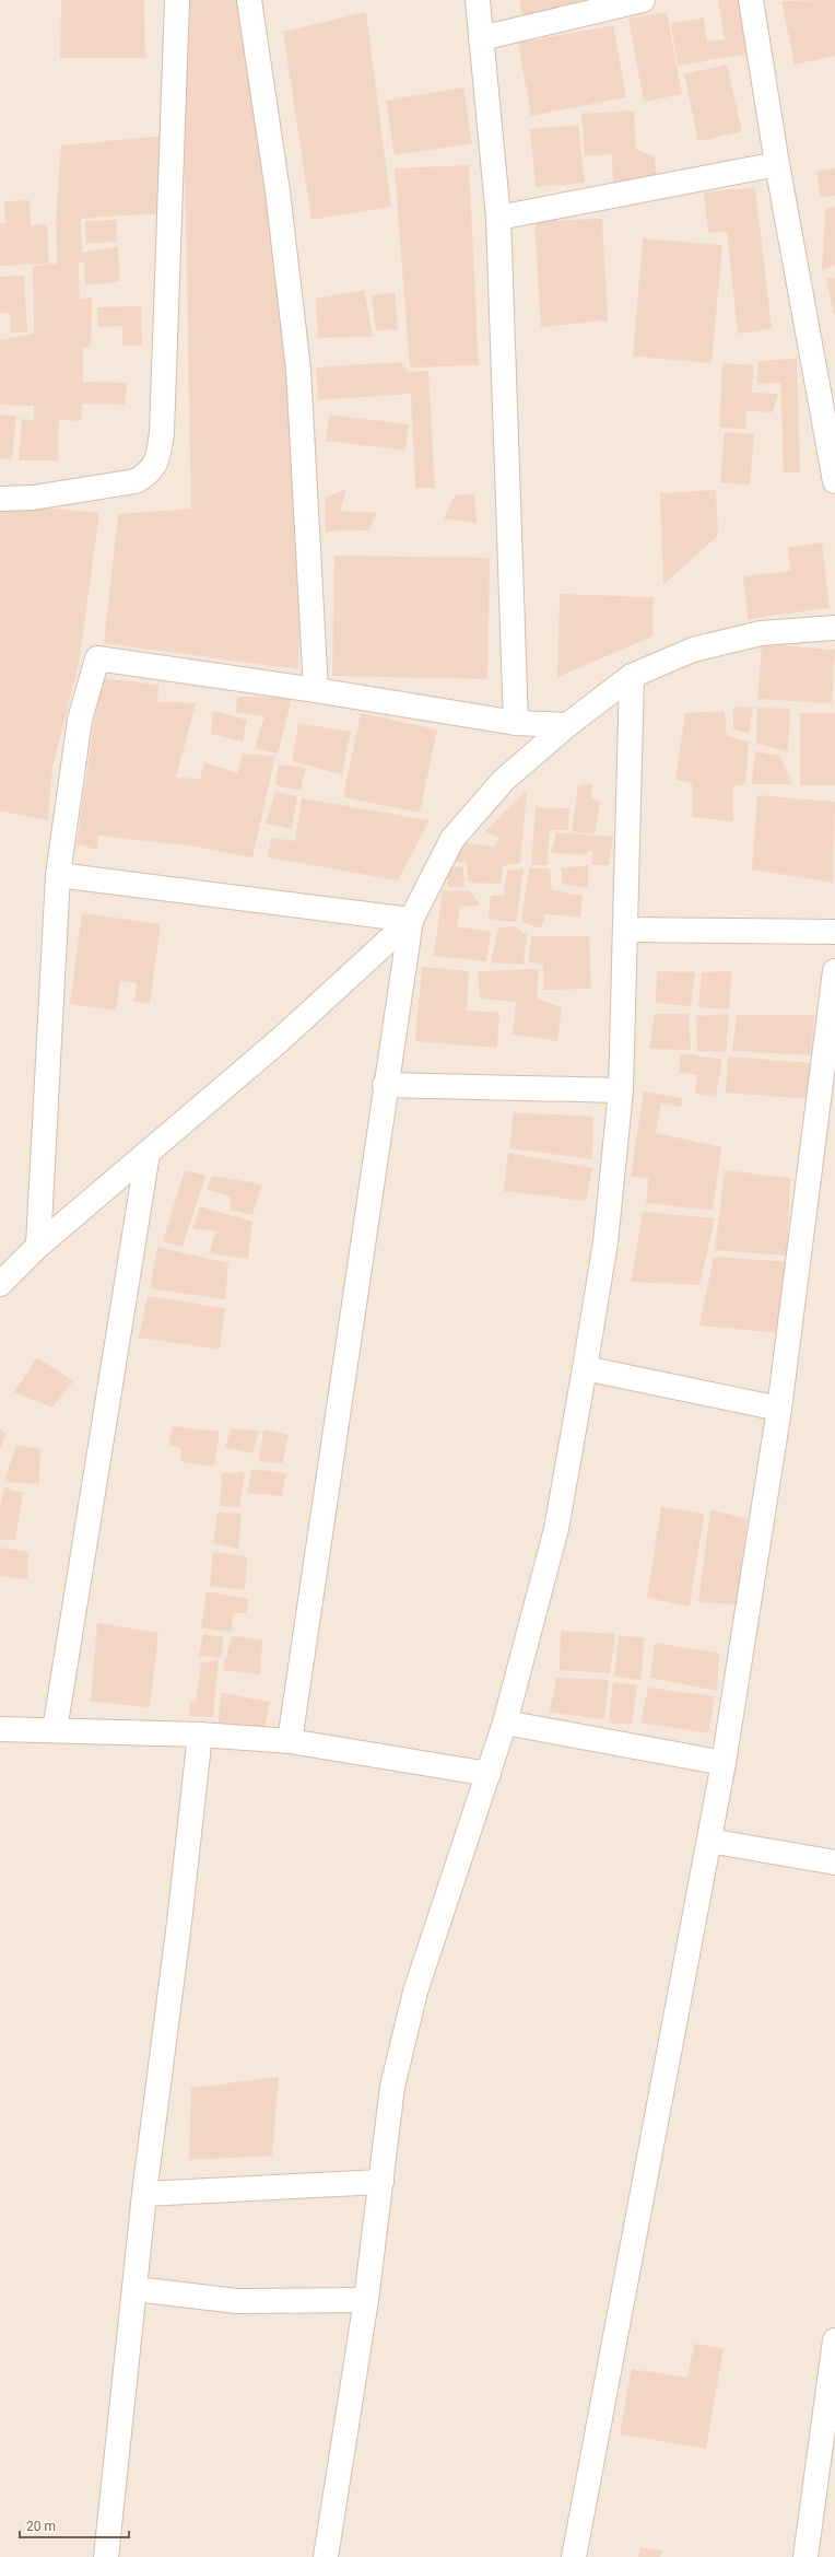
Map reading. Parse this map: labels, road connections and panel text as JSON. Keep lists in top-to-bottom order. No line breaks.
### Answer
{"scale_bar":"20 m"}
